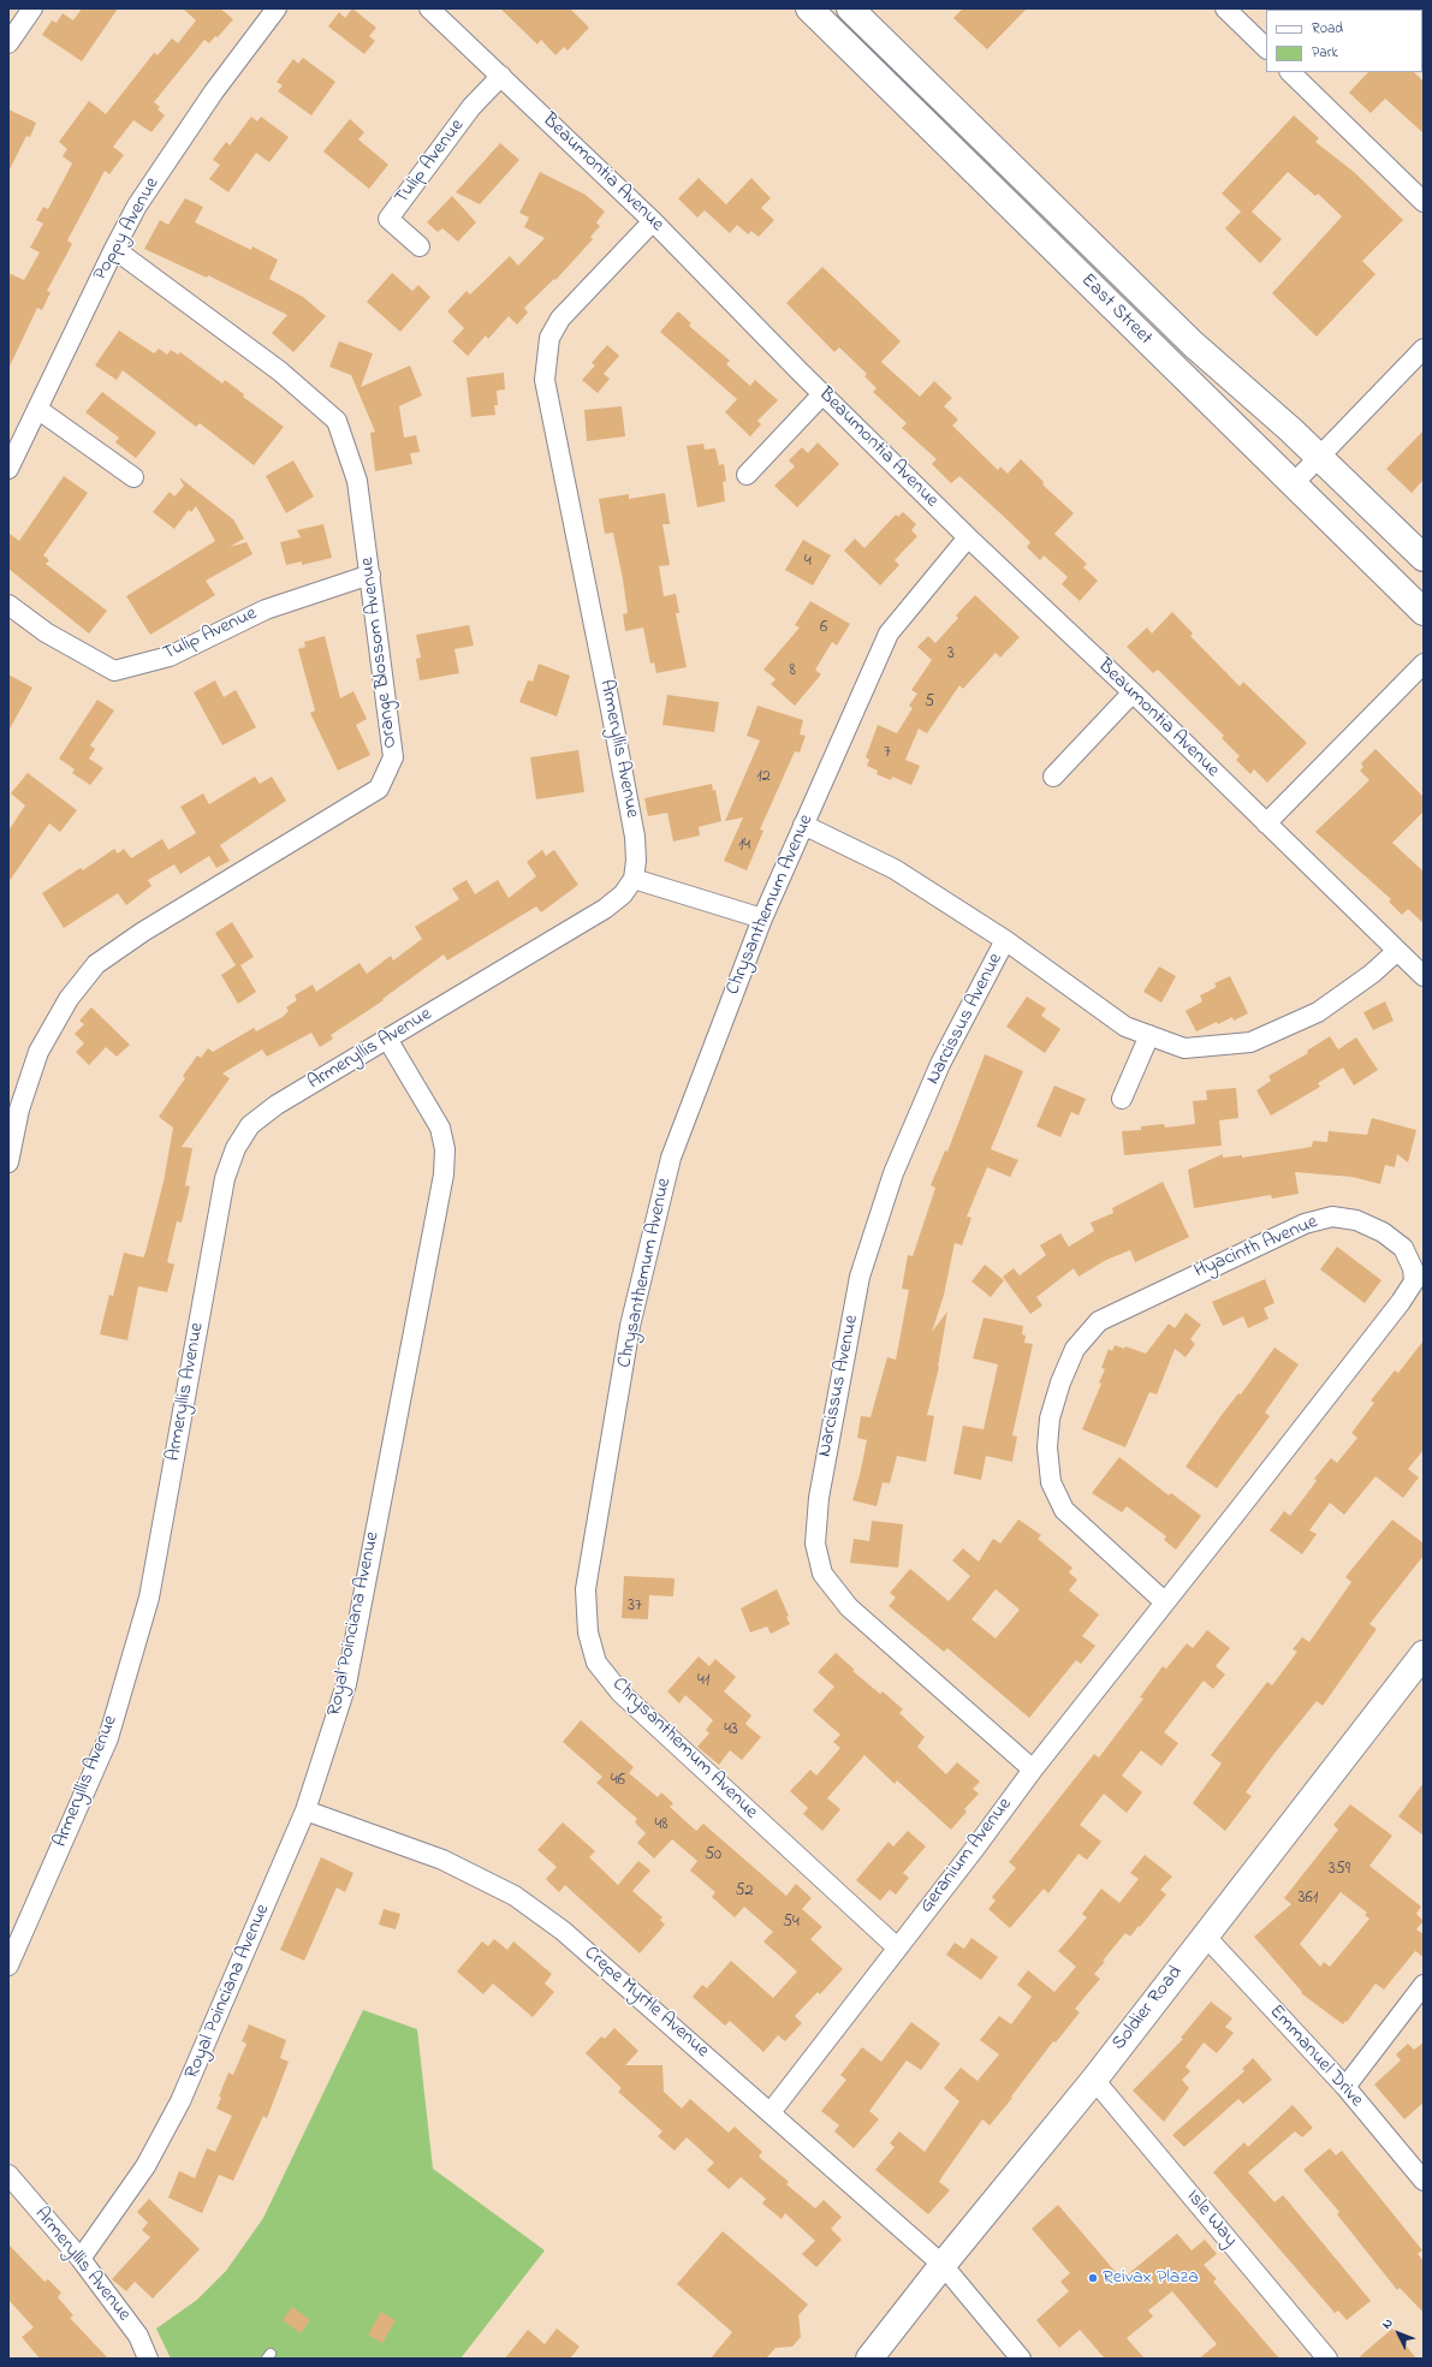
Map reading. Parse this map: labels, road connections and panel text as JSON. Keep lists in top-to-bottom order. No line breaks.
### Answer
{"streets":{"main road":["East Street","Soldier Road"],"street":["Tulip Avenue","Beaumontia Avenue","Poppy Avenue","Orange Blossom Avenue","Armeryllis Avenue","Chrysanthemum Avenue","Narcissus Avenue","Hyacinth Avenue","Royal Poinciana Avenue","Geranium Avenue","Crepe Myrtle Avenue","Emmanuel Drive","Isle Way"]},"crossings":[["Tulip Avenue","Beaumontia Avenue"],["Tulip Avenue","Orange Blossom Avenue"],["Beaumontia Avenue","Armeryllis Avenue"],["Beaumontia Avenue","Chrysanthemum Avenue"],["Poppy Avenue","Orange Blossom Avenue"],["Armeryllis Avenue","Royal Poinciana Avenue"],["Chrysanthemum Avenue","Geranium Avenue"],["Narcissus Avenue","Geranium Avenue"],["Hyacinth Avenue","Geranium Avenue"],["Royal Poinciana Avenue","Crepe Myrtle Avenue"],["Geranium Avenue","Crepe Myrtle Avenue"],["Crepe Myrtle Avenue","Soldier Road"],["Soldier Road","Emmanuel Drive"],["Soldier Road","Isle Way"]],"places":["Reivax Plaza"],"house_numbers":["4","6","3","8","5","7","12","14","37","41","43","46","48","50","359","52","361","54"],"legend":["Road","Park"],"north":"top left"}
